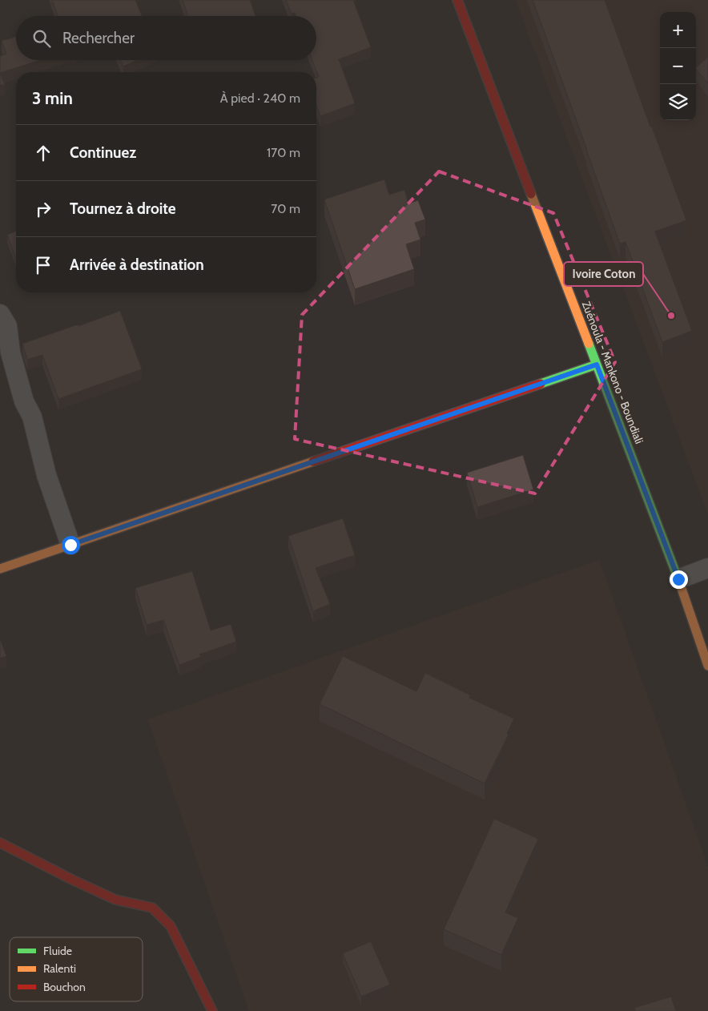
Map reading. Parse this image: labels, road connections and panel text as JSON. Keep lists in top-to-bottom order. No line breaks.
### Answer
{"streets":{"street":["Zuénoula - Mankono - Boundiali"]},"places":["Ivoire Coton"],"legend":["Fluide","Ralenti","Bouchon"],"page":{"map_buttons":["+","−"],"search":"Rechercher","heading":["3 min","À pied · 240 m"],"list":[["Continuez","170 m"],["Tournez à droite","70 m"],"Arrivée à destination"]}}
